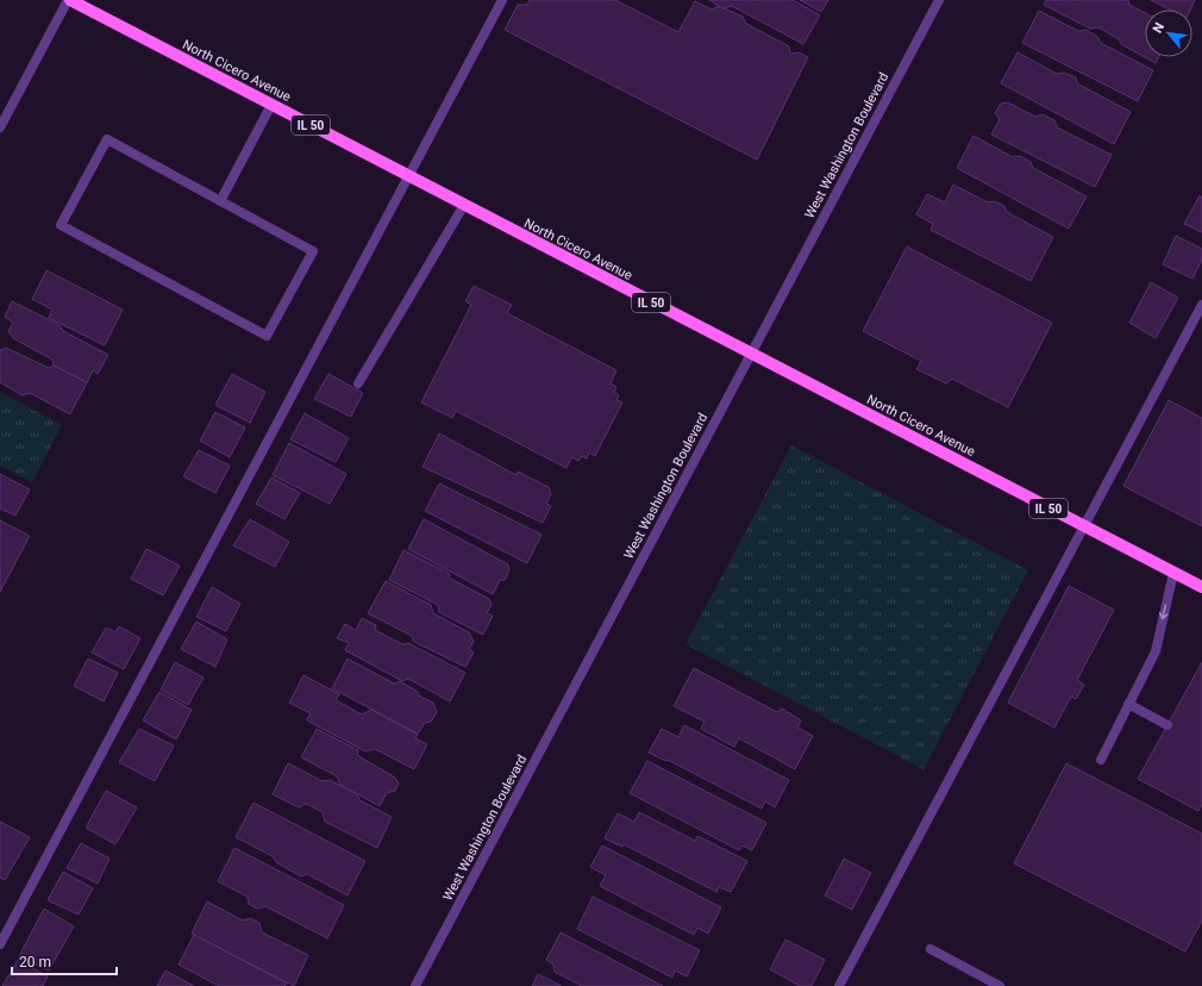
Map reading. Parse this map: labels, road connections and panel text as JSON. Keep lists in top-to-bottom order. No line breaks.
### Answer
{"streets":{"main road":["North Cicero Avenue","IL 50"],"street":["West Washington Boulevard"]},"crossings":[["North Cicero Avenue","West Washington Boulevard"]],"scale_bar":"20 m","north":"top left"}
